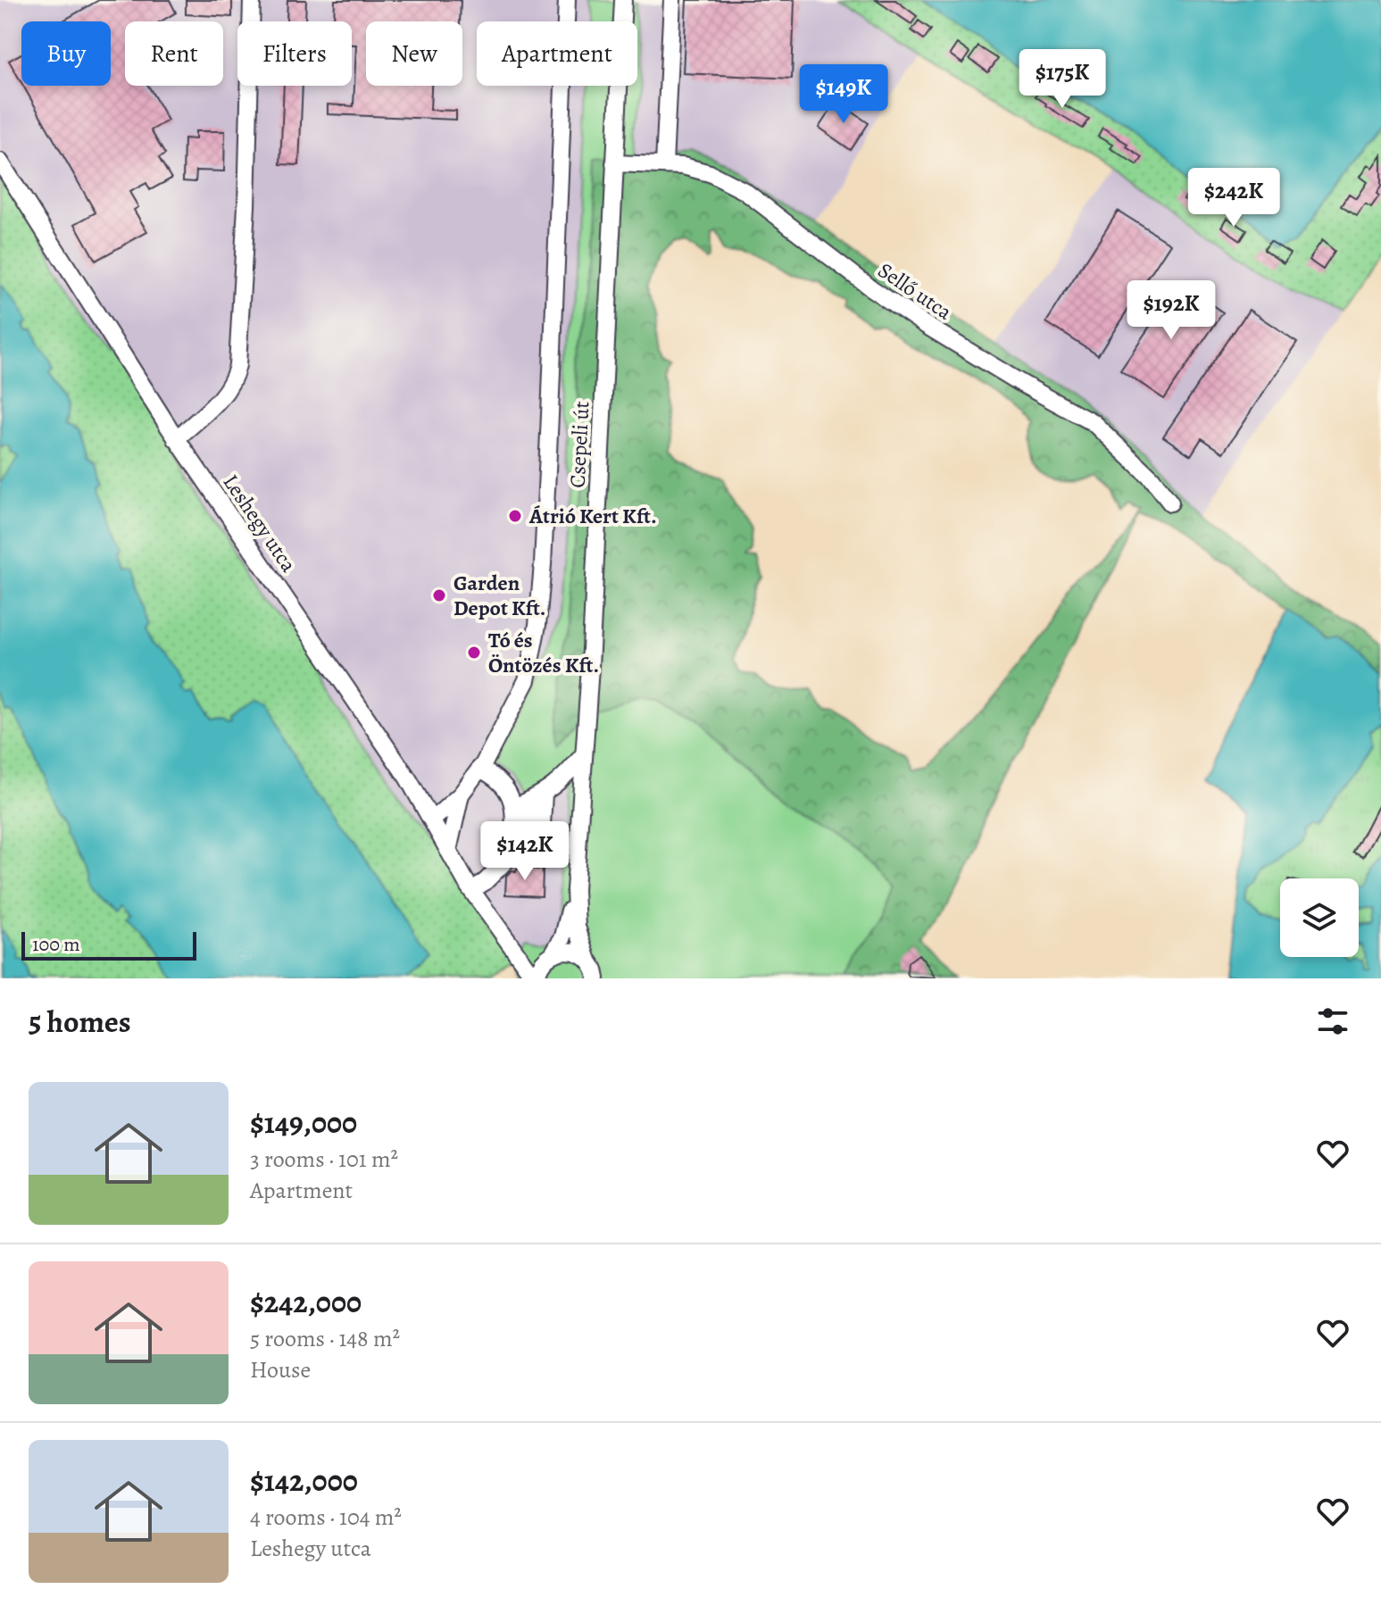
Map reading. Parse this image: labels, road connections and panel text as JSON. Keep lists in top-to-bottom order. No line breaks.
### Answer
{"streets":{"street":["Sellő utca","Csepeli út","Leshegy utca"]},"crossings":[["Sellő utca","Csepeli út"],["Csepeli út","Leshegy utca"]],"places":["Átrió Kert Kft.","Garden Depot Kft.","Tó és Öntözés Kft."],"scale_bar":"100 m","page":{"chip":["Buy","Rent","Filters","New","Apartment"],"price":["$175K","$149K","$242K","$192K","$142K"],"scale":"100 m","heading":"5 homes","list":[{"name":"$149,000","note":"3 rooms · 101 m² · Apartment"},{"name":"$242,000","note":"5 rooms · 148 m² · House"},{"name":"$142,000","note":"4 rooms · 104 m² · Leshegy utca"}]}}
